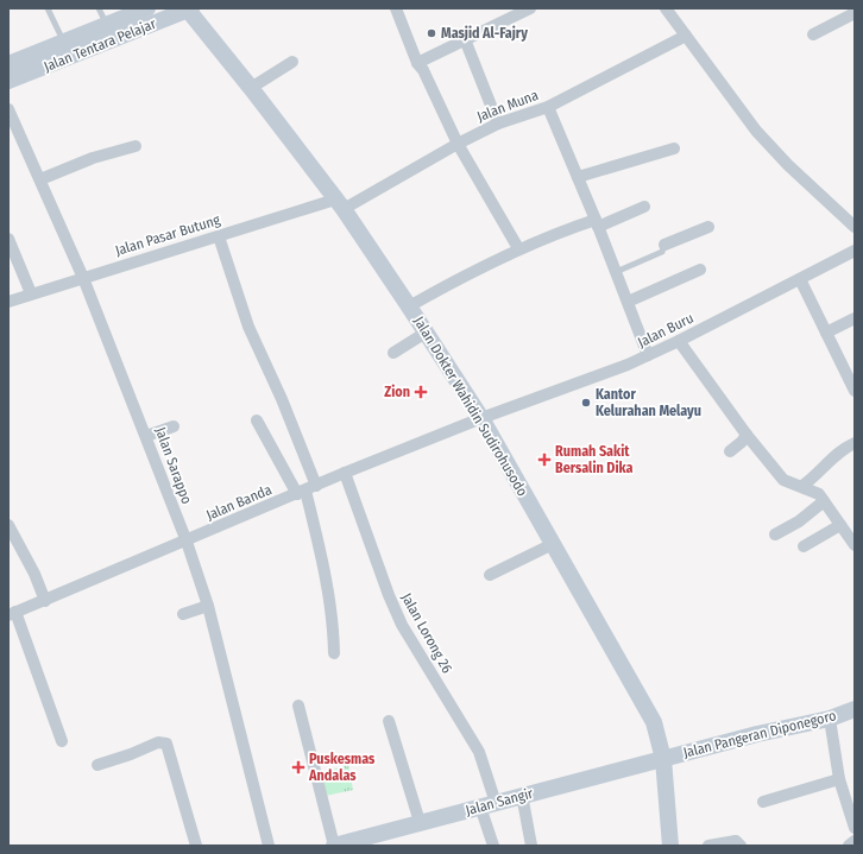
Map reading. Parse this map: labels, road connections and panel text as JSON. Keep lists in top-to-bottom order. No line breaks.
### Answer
{"streets":{"main road":["Jalan Tentara Pelajar","Jalan Dokter Wahidin Sudirohusodo","Jalan Pangeran Diponegoro","Jalan Sangir"],"street":["Jalan Muna","Jalan Pasar Butung","Jalan Buru","Jalan Sarappo","Jalan Banda","Jalan Lorong 26"]},"crossings":[["Jalan Tentara Pelajar","Jalan Dokter Wahidin Sudirohusodo"],["Jalan Muna","Jalan Pasar Butung"],["Jalan Muna","Jalan Dokter Wahidin Sudirohusodo"],["Jalan Pasar Butung","Jalan Dokter Wahidin Sudirohusodo"],["Jalan Pasar Butung","Jalan Sarappo"],["Jalan Buru","Jalan Dokter Wahidin Sudirohusodo"],["Jalan Buru","Jalan Banda"],["Jalan Dokter Wahidin Sudirohusodo","Jalan Banda"],["Jalan Dokter Wahidin Sudirohusodo","Jalan Pangeran Diponegoro"],["Jalan Dokter Wahidin Sudirohusodo","Jalan Sangir"],["Jalan Sarappo","Jalan Banda"],["Jalan Banda","Jalan Lorong 26"],["Jalan Lorong 26","Jalan Sangir"],["Jalan Pangeran Diponegoro","Jalan Sangir"]],"places":{"other":["Masjid Al-Fajry","Kantor Kelurahan Melayu"],"health":["Zion","Rumah Sakit Bersalin Dika","Puskesmas Andalas"]}}
